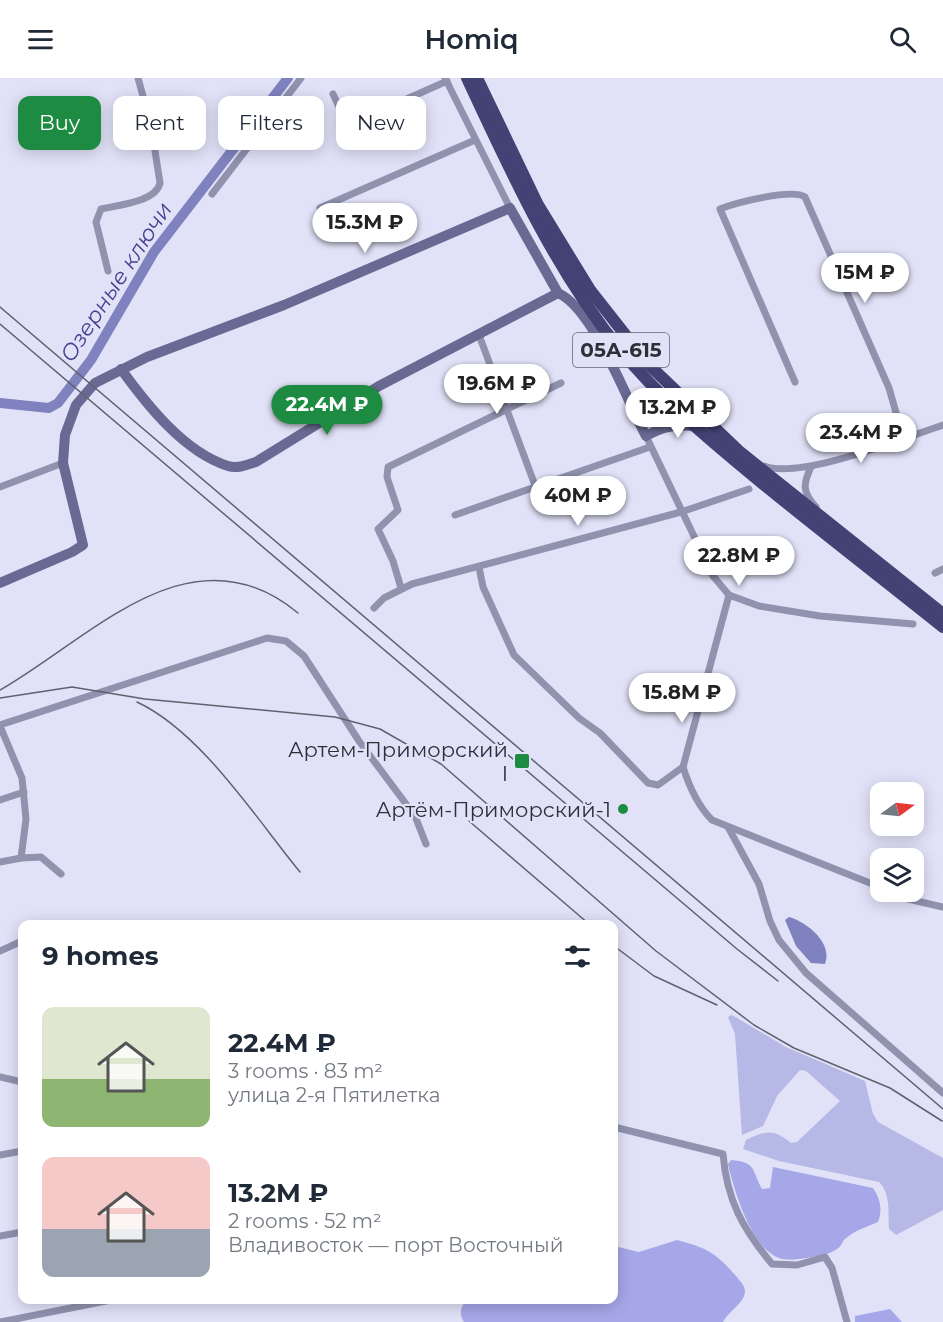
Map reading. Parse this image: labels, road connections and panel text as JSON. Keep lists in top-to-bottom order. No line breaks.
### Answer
{"streets":{"highway":["05А-615"]},"water":["Озерные ключи"],"places":{"transit":["Артем-Приморский I"],"other":["Артём-Приморский-1"]},"north":"right","page":{"header":"Homiq","chip":["Buy","Rent","Filters","New"],"price":["15.3M ₽","15M ₽","19.6M ₽","22.4M ₽","13.2M ₽","23.4M ₽","40M ₽","22.8M ₽","15.8M ₽"],"heading":"9 homes","list":[{"name":"22.4M ₽","note":"3 rooms · 83 m² · улица 2-я Пятилетка"},{"name":"13.2M ₽","note":"2 rooms · 52 m² · Владивосток — порт Восточный"}]}}
